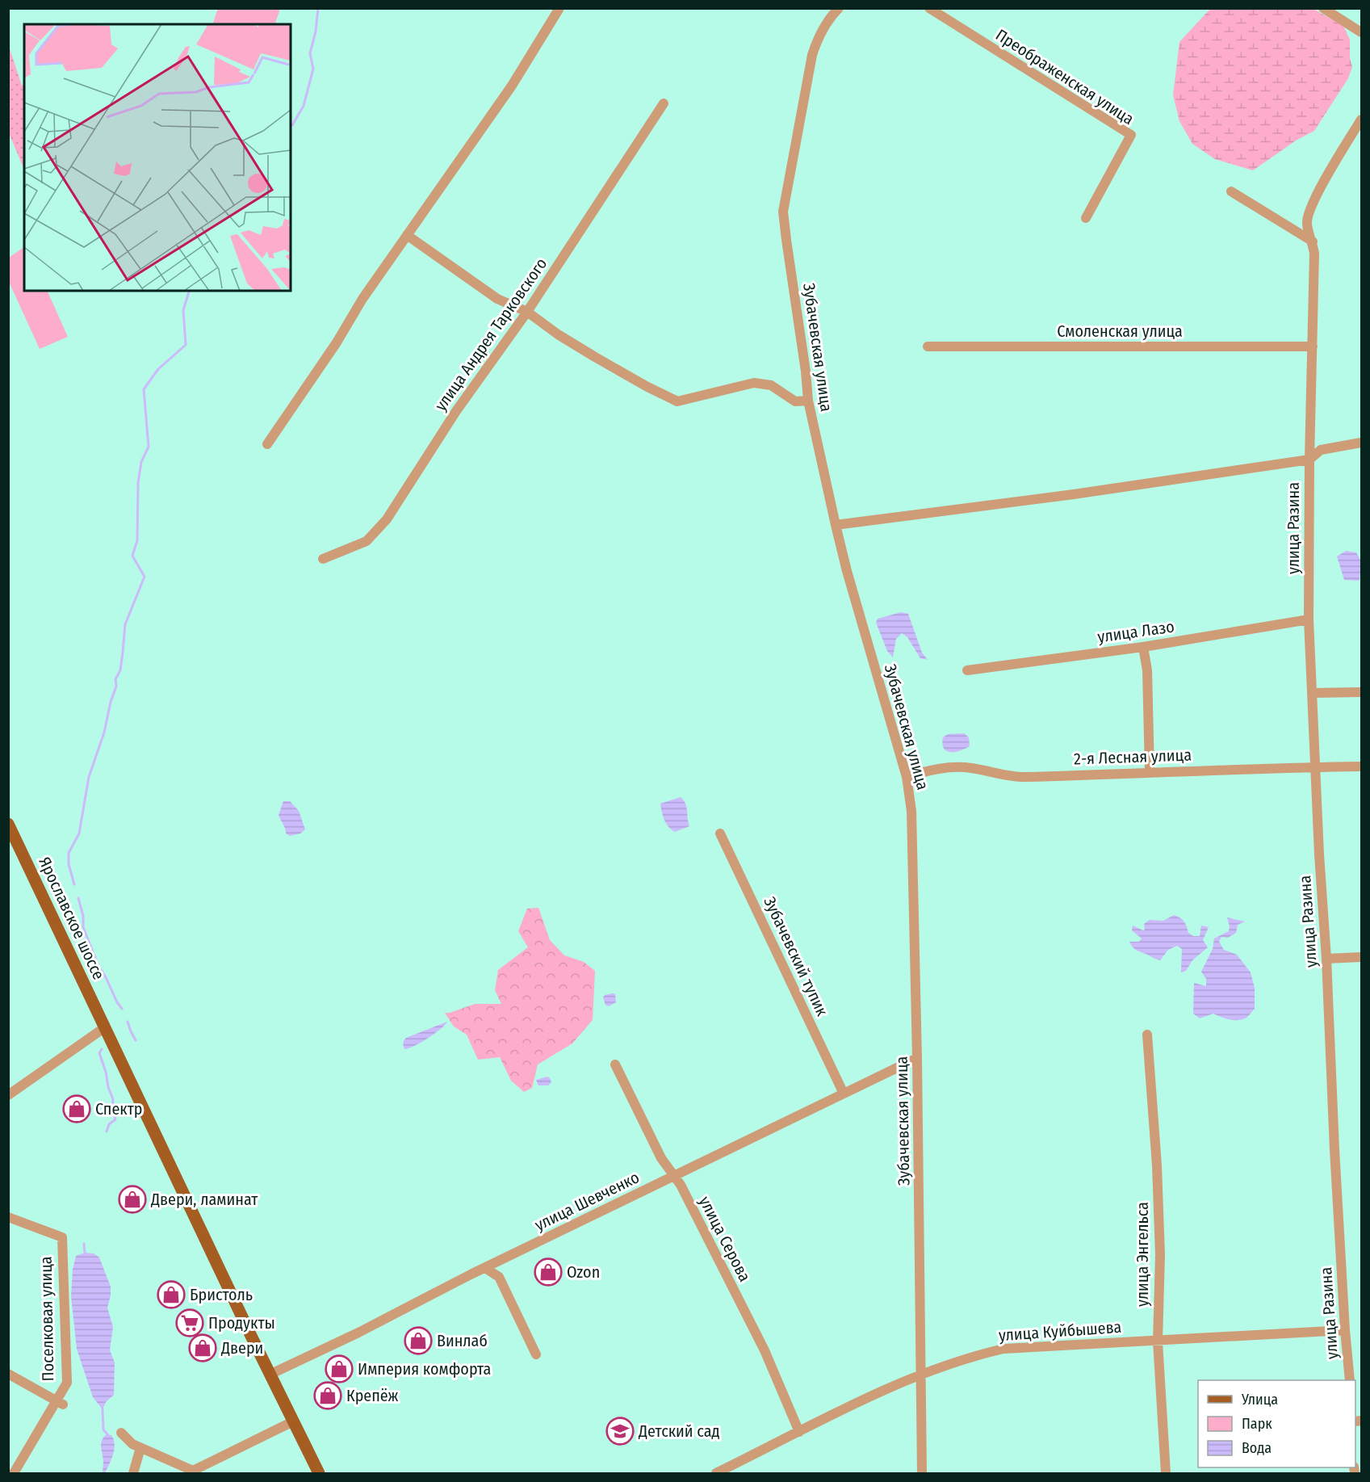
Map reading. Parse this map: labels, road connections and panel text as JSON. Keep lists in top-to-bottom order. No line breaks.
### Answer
{"streets":{"main road":["Ярославское шоссе"],"street":["Преображенская улица","Смоленская улица","улица Андрея Тарковского","Зубачевская улица","улица Разина","улица Лазо","2-я Лесная улица","Зубачевский тупик","улица Шевченко","улица Серова","улица Энгельса","Поселковая улица","улица Куйбышева"]},"crossings":[["Смоленская улица","улица Разина"],["Зубачевская улица","2-я Лесная улица"],["Зубачевская улица","улица Шевченко"],["Зубачевская улица","улица Куйбышева"],["улица Разина","улица Лазо"],["улица Разина","2-я Лесная улица"],["улица Разина","улица Куйбышева"],["Ярославское шоссе","улица Шевченко"],["Зубачевский тупик","улица Шевченко"],["улица Шевченко","улица Серова"],["улица Серова","улица Куйбышева"],["улица Энгельса","улица Куйбышева"]],"places":{"shop":["Спектр","Двери, ламинат","Ozon","Бристоль","Винлаб","Двери","Империя комфорта","Крепёж"],"supermarket":["Продукты"],"school or university":["Детский сад"]},"legend":["Улица","Парк","Вода"]}
